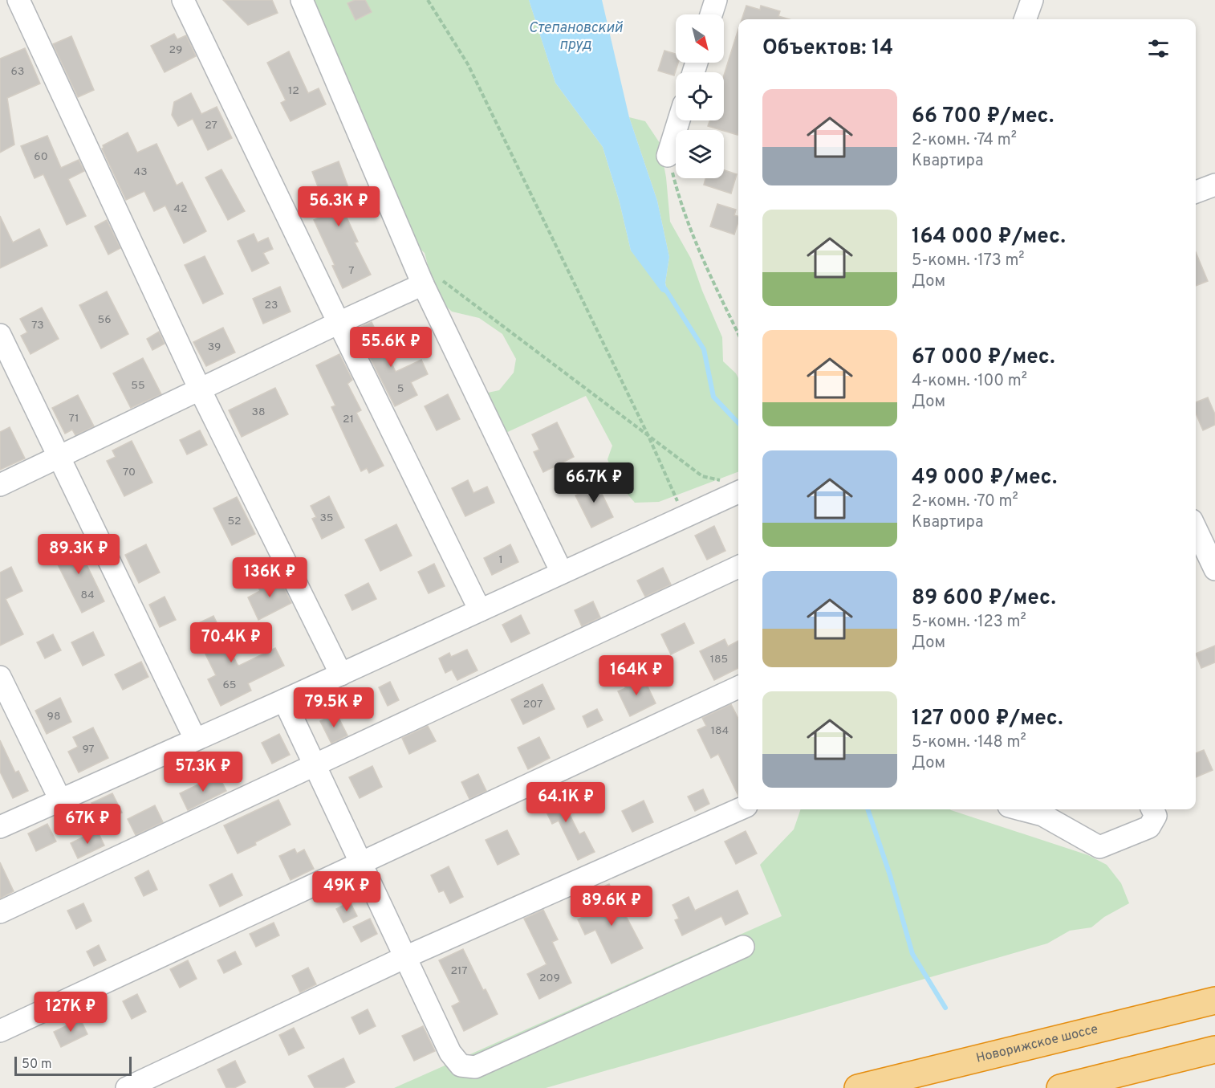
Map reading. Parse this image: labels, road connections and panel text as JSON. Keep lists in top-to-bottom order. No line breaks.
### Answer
{"streets":{"highway":["Новорижское шоссе"]},"water":["Степановский пруд"],"house_numbers":["29","63","12","27","60","43","42","7","23","56","73","39","55","5","38","71","21","70","35","52","1","84","185","65","207","98","184","97","217","209"],"scale_bar":"50 m","north":"bottom right","page":{"heading":"Объектов: 14","list":[{"name":"66 700 ₽/мес.","note":"2-комн. · 74 m² · Квартира"},{"name":"164 000 ₽/мес.","note":"5-комн. · 173 m² · Дом"},{"name":"67 000 ₽/мес.","note":"4-комн. · 100 m² · Дом"},{"name":"49 000 ₽/мес.","note":"2-комн. · 70 m² · Квартира"},{"name":"89 600 ₽/мес.","note":"5-комн. · 123 m² · Дом"},{"name":"127 000 ₽/мес.","note":"5-комн. · 148 m² · Дом"}],"price":["56.3K ₽","55.6K ₽","66.7K ₽","89.3K ₽","136K ₽","70.4K ₽","164K ₽","79.5K ₽","57.3K ₽","64.1K ₽","67K ₽","49K ₽","89.6K ₽","127K ₽"],"scale":"50 m"}}
